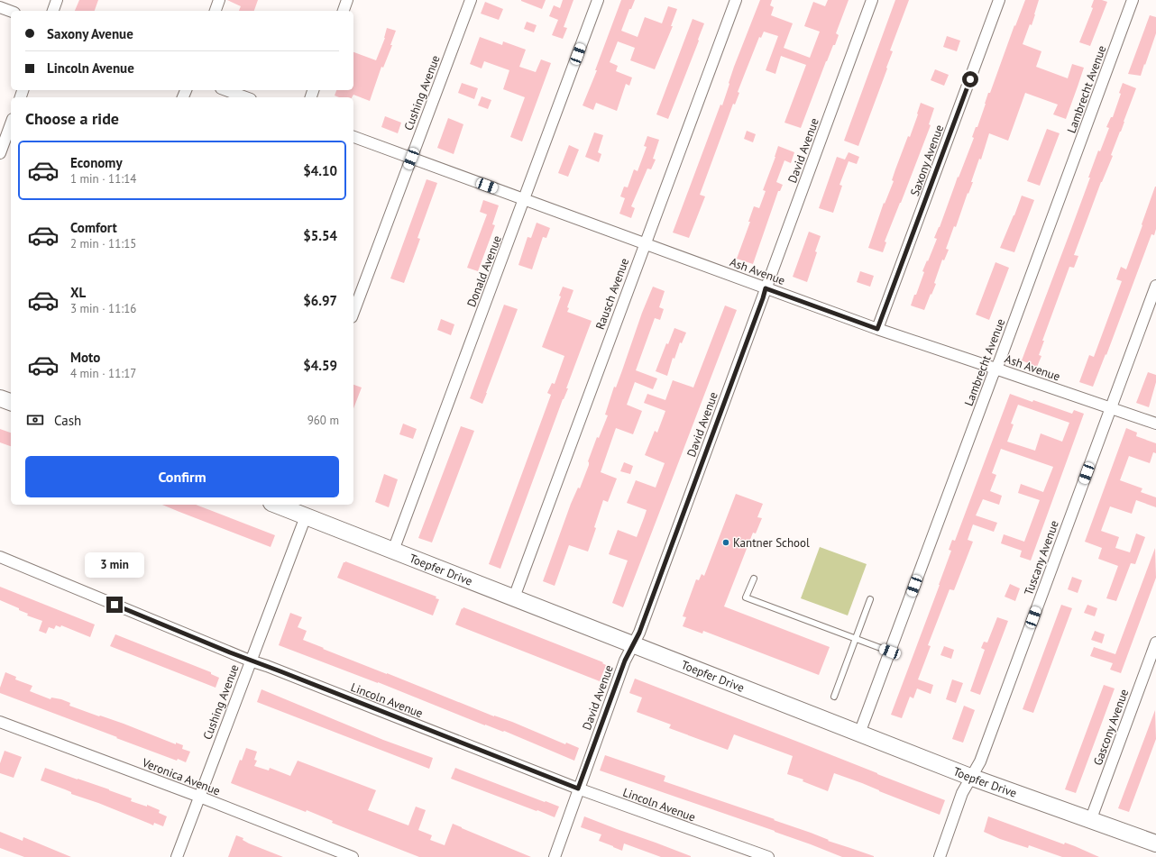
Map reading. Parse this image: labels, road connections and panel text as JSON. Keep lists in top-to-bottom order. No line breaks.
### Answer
{"streets":{"street":["Lambrecht Avenue","Cushing Avenue","David Avenue","Saxony Avenue","Donald Avenue","Ash Avenue","Rausch Avenue","Tuscany Avenue","Toepfer Drive","Lincoln Avenue","Gascony Avenue","Veronica Avenue"]},"crossings":[["Lambrecht Avenue","Ash Avenue"],["Lambrecht Avenue","Toepfer Drive"],["Cushing Avenue","Ash Avenue"],["Cushing Avenue","Toepfer Drive"],["Cushing Avenue","Lincoln Avenue"],["Cushing Avenue","Veronica Avenue"],["David Avenue","Ash Avenue"],["David Avenue","Toepfer Drive"],["David Avenue","Lincoln Avenue"],["Saxony Avenue","Ash Avenue"],["Donald Avenue","Ash Avenue"],["Donald Avenue","Toepfer Drive"],["Ash Avenue","Rausch Avenue"],["Ash Avenue","Tuscany Avenue"],["Rausch Avenue","Toepfer Drive"],["Tuscany Avenue","Toepfer Drive"],["Toepfer Drive","Gascony Avenue"]],"places":["Kantner School"],"page":{"banner":["Saxony Avenue","Lincoln Avenue"],"heading":"Choose a ride","list":[{"name":"Economy","note":"1 min · 11:14","value":"$4.10"},{"name":"Comfort","note":"2 min · 11:15","value":"$5.54"},{"name":"XL","note":"3 min · 11:16","value":"$6.97"},{"name":"Moto","note":"4 min · 11:17","value":"$4.59"}],"pay":["Cash","960 m"],"buttons":"Confirm","bubble":"3 min"}}
